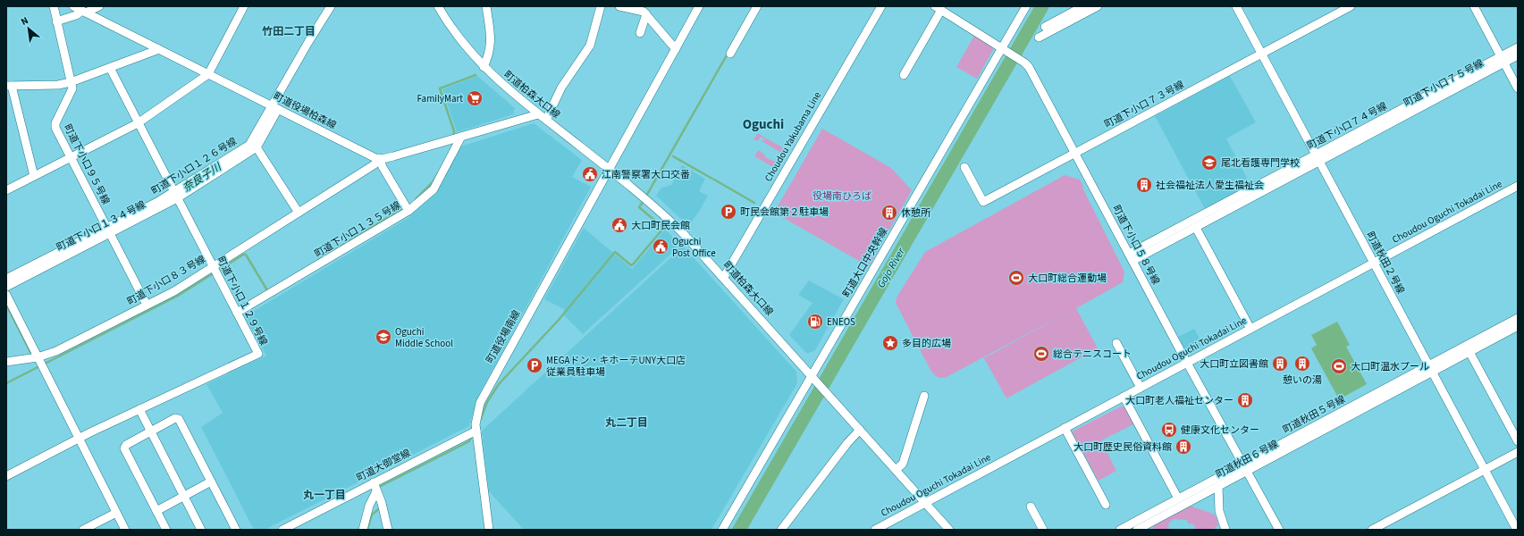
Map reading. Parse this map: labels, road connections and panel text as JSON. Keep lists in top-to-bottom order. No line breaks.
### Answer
{"streets":{"street":["町道下小口７５号線","町道柏森大口線","町道下小口７３号線","町道役場柏森線","町道下小口７４号線","Choudou Yakubama Line","町道下小口９５号線","町道下小口１２６号線","Choudou Oguchi Tokadai Line","町道下小口１３４号線","町道下小口１３５号線","町道下小口５８号線","町道大口中央幹線","町道秋田２号線","町道下小口８３号線","町道下小口１２９号線","町道役場南線","町道秋田６号線","町道大御堂線"]},"crossings":[["町道下小口７５号線","町道下小口７４号線"],["町道下小口７５号線","町道下小口５８号線"],["町道下小口７５号線","町道秋田２号線"],["町道柏森大口線","Choudou Yakubama Line"],["町道柏森大口線","Choudou Oguchi Tokadai Line"],["町道柏森大口線","町道大口中央幹線"],["町道柏森大口線","町道役場南線"],["町道下小口７３号線","町道下小口５８号線"],["町道下小口７３号線","町道秋田２号線"],["町道役場柏森線","町道下小口１２６号線"],["町道役場柏森線","町道下小口１３４号線"],["町道役場柏森線","町道下小口８３号線"],["町道下小口７４号線","町道下小口５８号線"],["町道下小口７４号線","町道秋田２号線"],["町道下小口９５号線","町道下小口１３４号線"],["町道下小口９５号線","町道下小口８３号線"],["町道下小口１２６号線","町道下小口１３４号線"],["町道下小口１２６号線","町道下小口１２９号線"],["Choudou Oguchi Tokadai Line","町道下小口５８号線"],["Choudou Oguchi Tokadai Line","町道秋田２号線"],["町道下小口１３４号線","町道下小口１２９号線"],["町道下小口１３５号線","町道下小口１２９号線"],["町道下小口５８号線","町道大口中央幹線"],["町道下小口５８号線","町道秋田６号線"],["町道秋田２号線","町道秋田６号線"],["町道下小口８３号線","町道下小口１２９号線"],["町道役場南線","町道大御堂線"]],"districts":["竹田二丁目","Oguchi","丸二丁目","丸一丁目"],"water":["奈良子川","Gojo River"],"parks":["役場南ひろば"],"places":{"supermarket":["FamilyMart"],"school or university":["尾北看護専門学校","Oguchi Middle School"],"public building":["江南警察署大口交番","大口町民会館","Oguchi Post Office"],"building":["社会福祉法人愛生福祉会","休憩所","大口町立図書館","憩いの湯","大口町老人福祉センター","大口町歴史民俗資料館"],"parking":["町民会館第２駐車場","MEGAドン・キホーテUNY大口店 従業員駐車場"],"sports":["大口町総合運動場","総合テニスコート","大口町温水プール"],"fuel station":["ENEOS"],"place":["多目的広場"],"bus stop":["健康文化センター"]},"north":"top left"}
